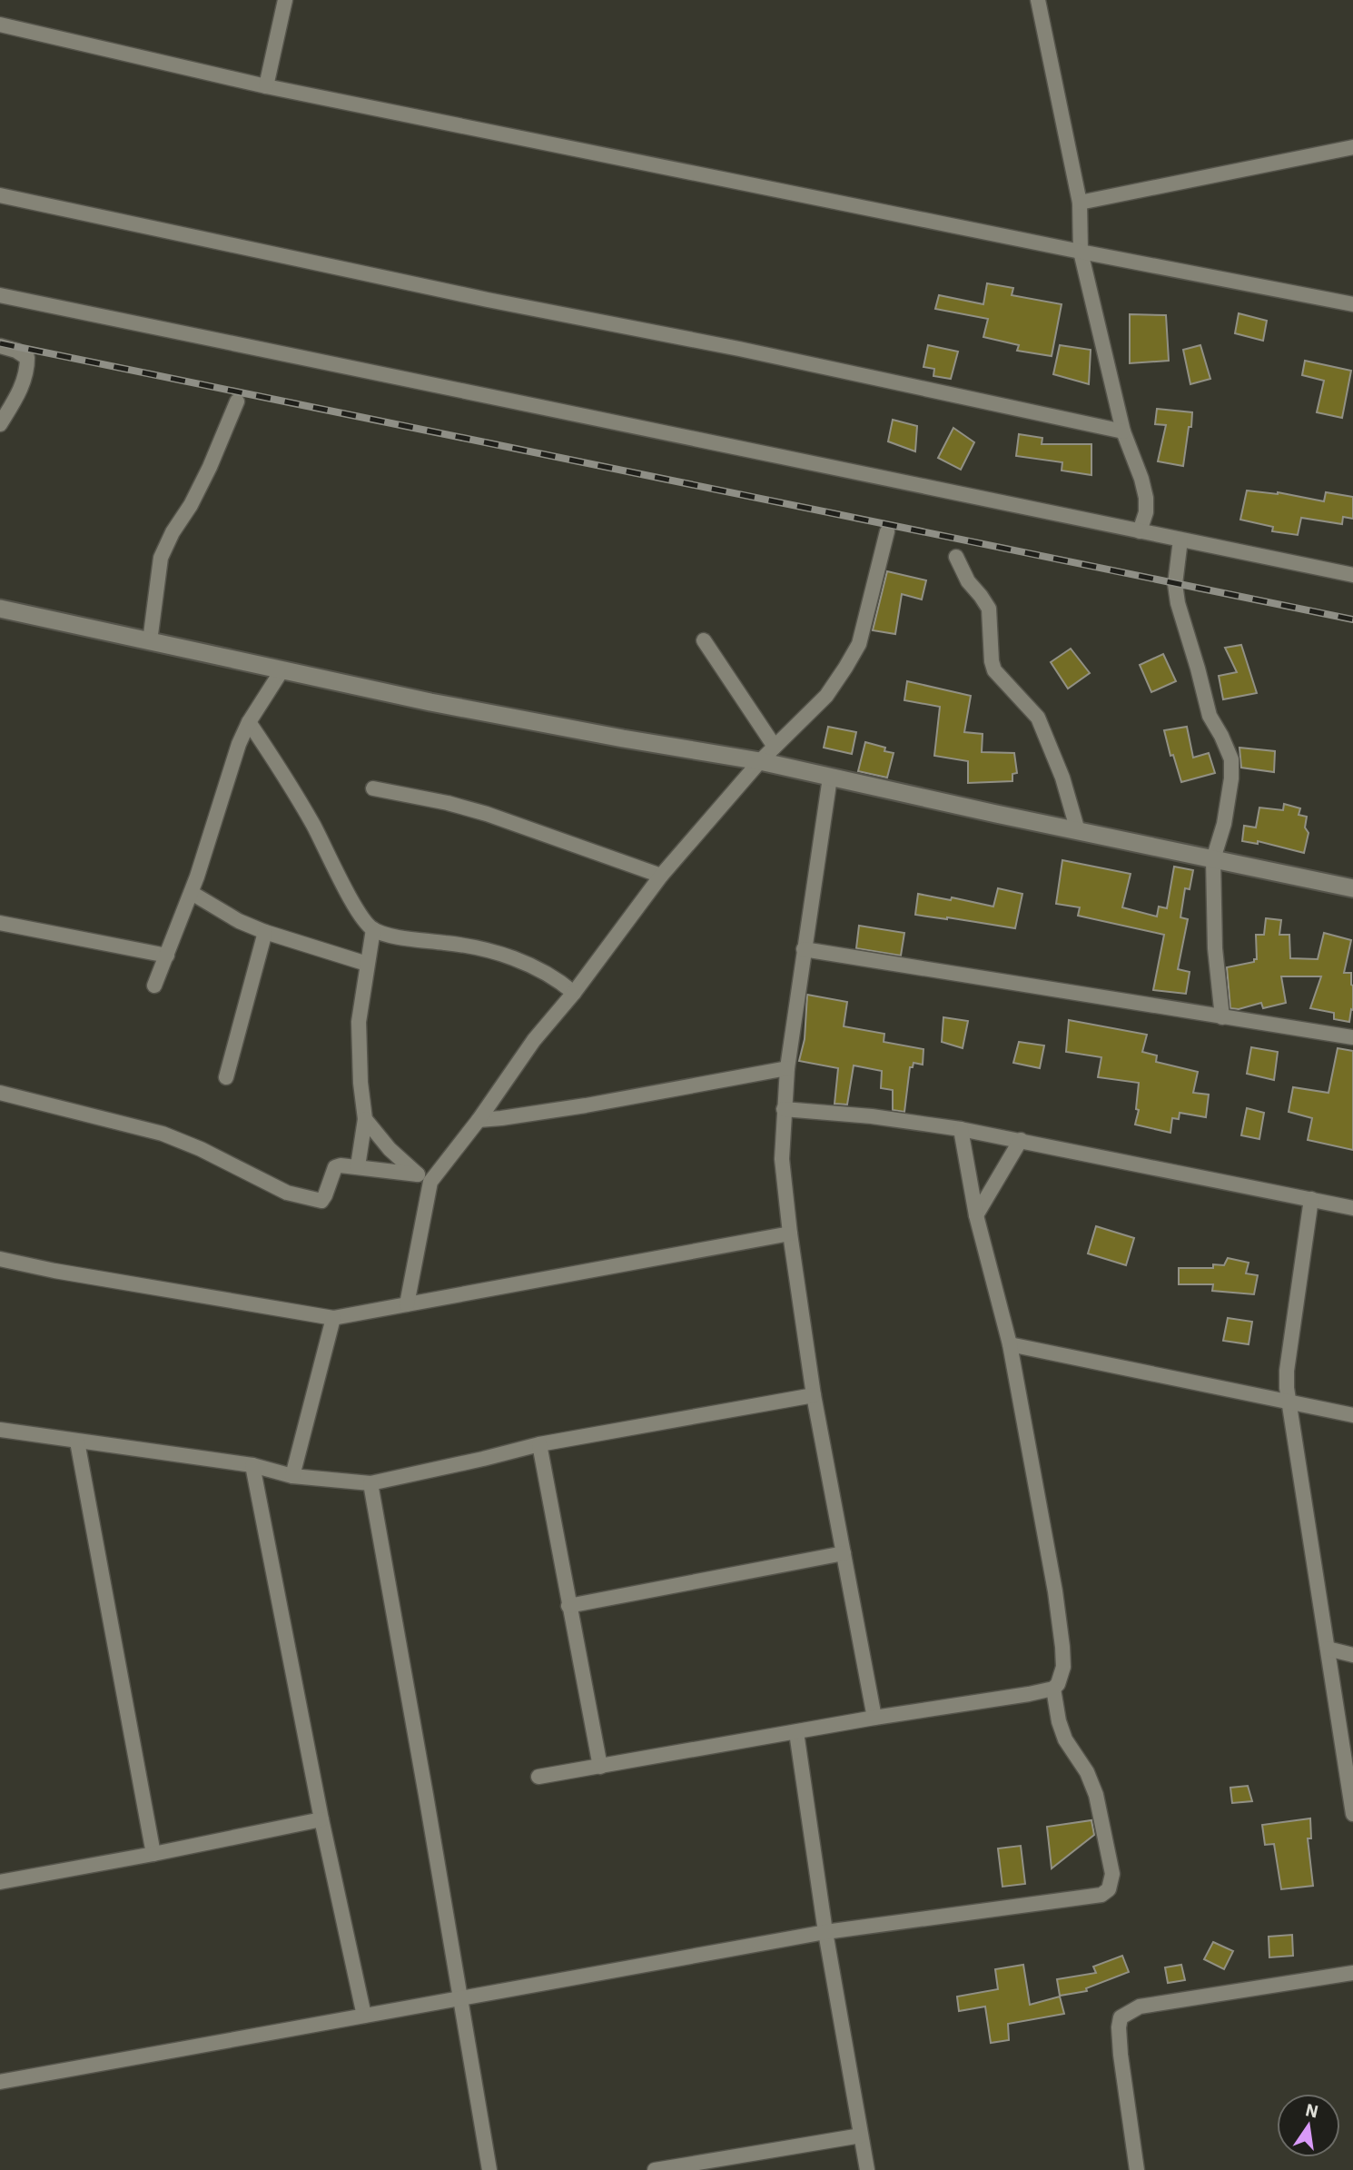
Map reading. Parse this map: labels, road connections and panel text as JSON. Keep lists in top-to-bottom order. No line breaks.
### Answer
{"north":"top"}
